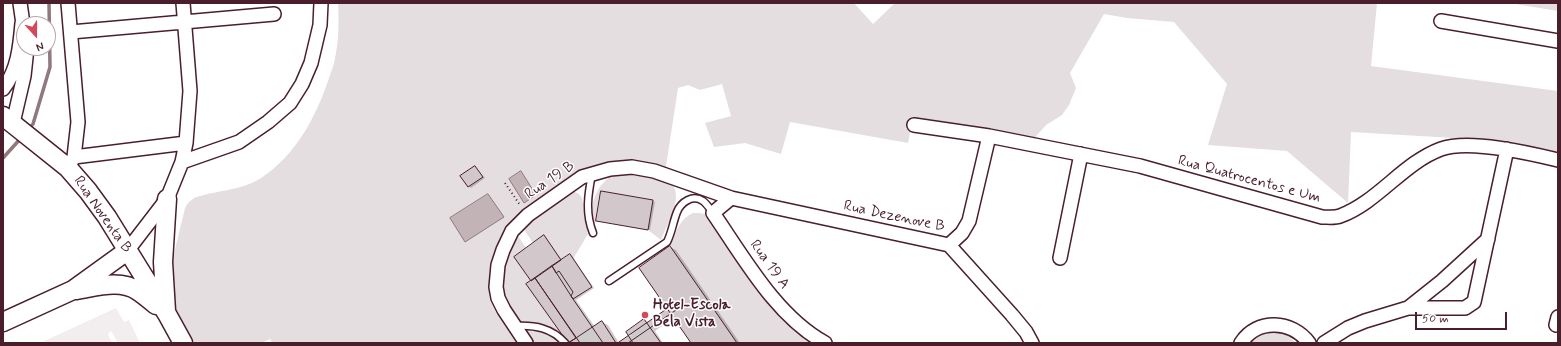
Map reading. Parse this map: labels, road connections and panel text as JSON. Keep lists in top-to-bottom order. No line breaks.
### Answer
{"streets":{"street":["Rua Quatrocentos e Um","Rua 19 B","Rua Noventa B","Rua Dezenove B","Rua 19 A"]},"crossings":[["Rua 19 B","Rua Dezenove B"]],"places":["Hotel-Escola Bela Vista"],"scale_bar":"50 m","north":"bottom"}
